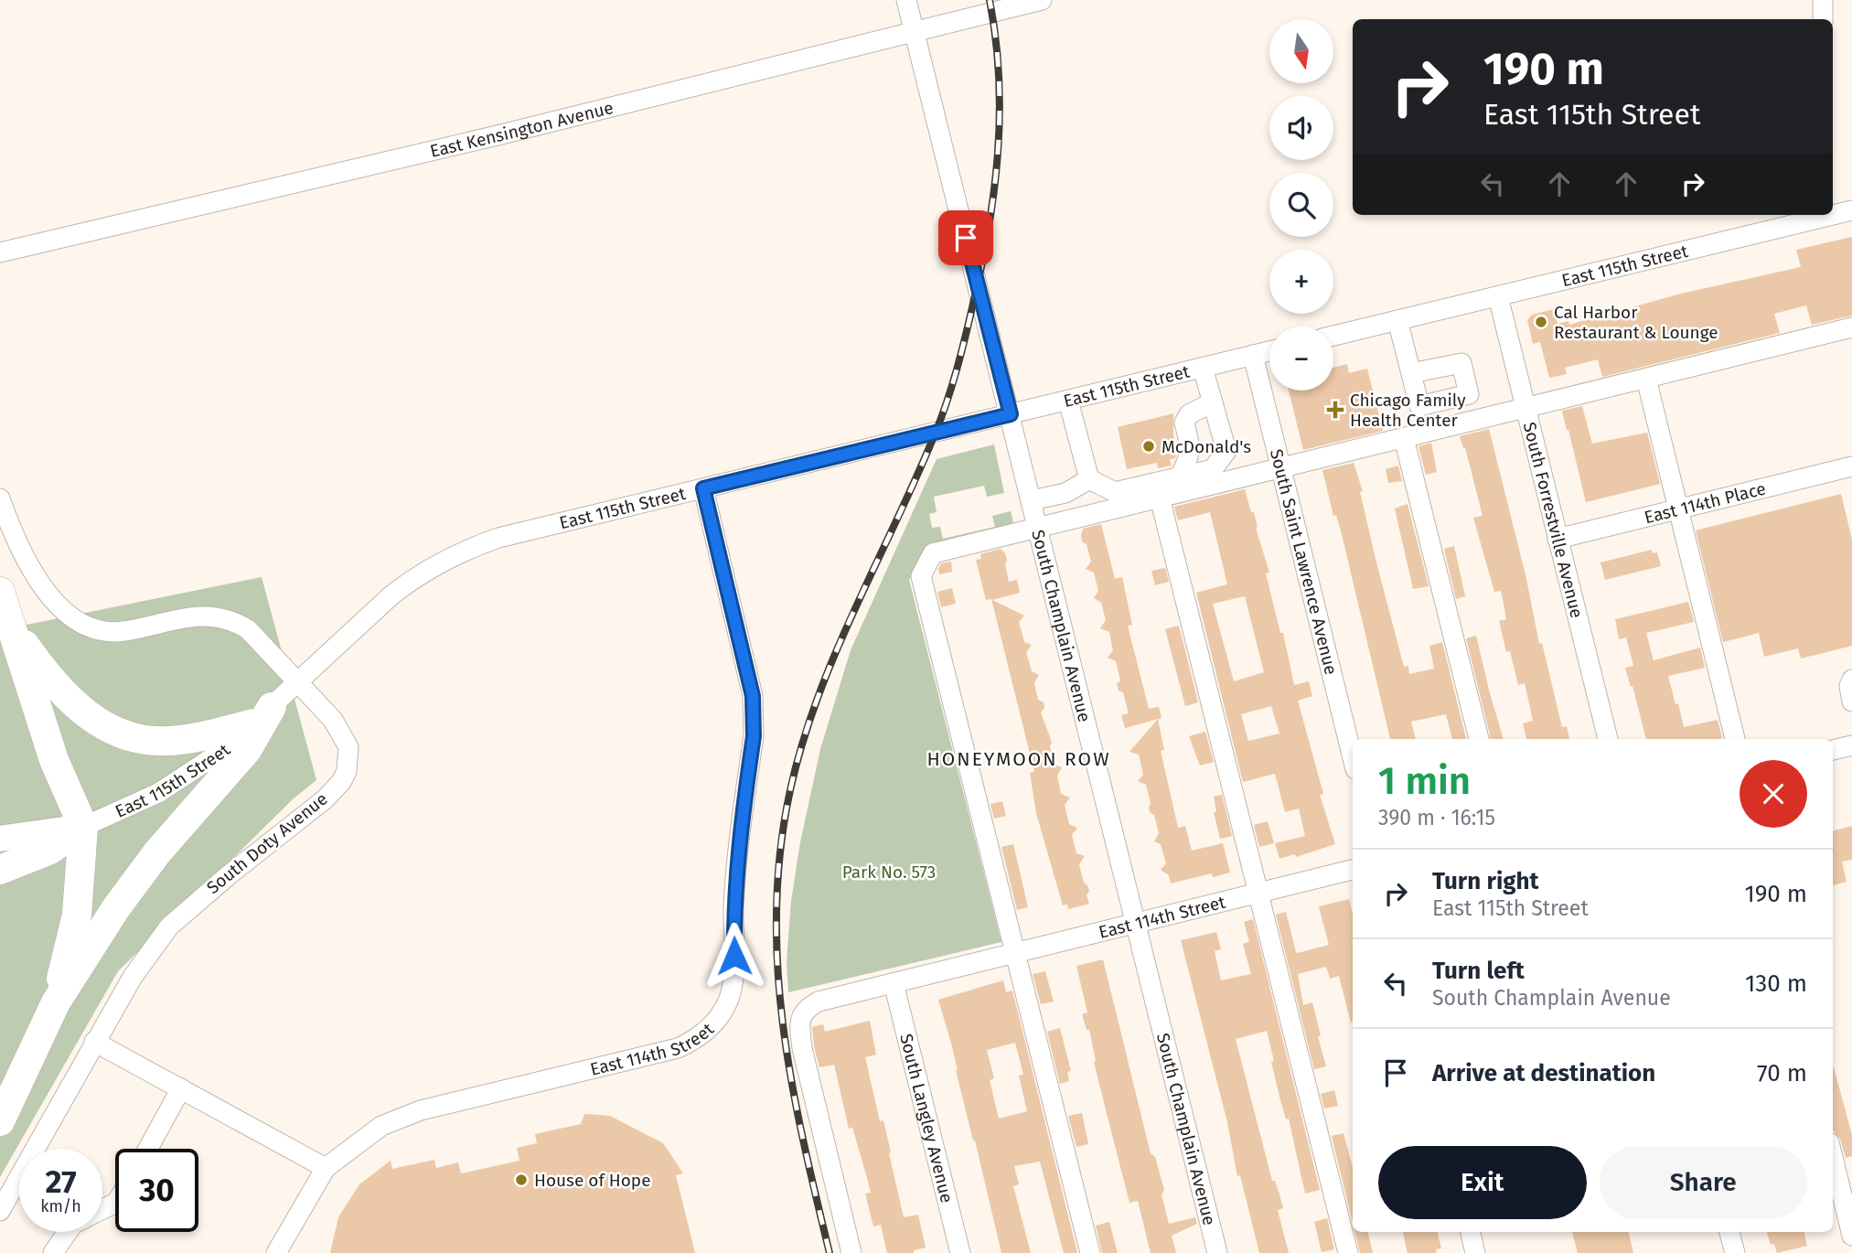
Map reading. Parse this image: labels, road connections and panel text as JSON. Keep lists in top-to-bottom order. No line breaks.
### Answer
{"streets":{"street":["East Kensington Avenue","East 115th Street","East 114th Place","South Forrestville Avenue","South Saint Lawrence Avenue","South Champlain Avenue","South Doty Avenue","East 114th Street","South Langley Avenue"]},"crossings":[["East Kensington Avenue","South Champlain Avenue"],["East 115th Street","South Forrestville Avenue"],["East 115th Street","South Saint Lawrence Avenue"],["East 115th Street","South Champlain Avenue"],["East 115th Street","South Doty Avenue"],["East 115th Street","East 114th Street"],["East 114th Place","South Forrestville Avenue"],["South Champlain Avenue","East 114th Street"],["East 114th Street","South Langley Avenue"]],"districts":["HONEYMOON ROW"],"parks":["Park No. 573"],"places":{"other":["Cal Harbor Restaurant & Lounge","McDonald's","House of Hope"],"health":["Chicago Family Health Center"]},"north":"bottom","page":{"map_buttons":["+","−"],"turn":["190 m","East 115th Street"],"heading":["1 min","390 m · 16:15"],"list":[{"name":"Turn right","note":"East 115th Street","value":"190 m"},{"name":"Turn left","note":"South Champlain Avenue","value":"130 m"},{"name":"Arrive at destination","value":"70 m"}],"buttons":["Exit","Share"],"speed":"27 km/h","limit":"30"}}
